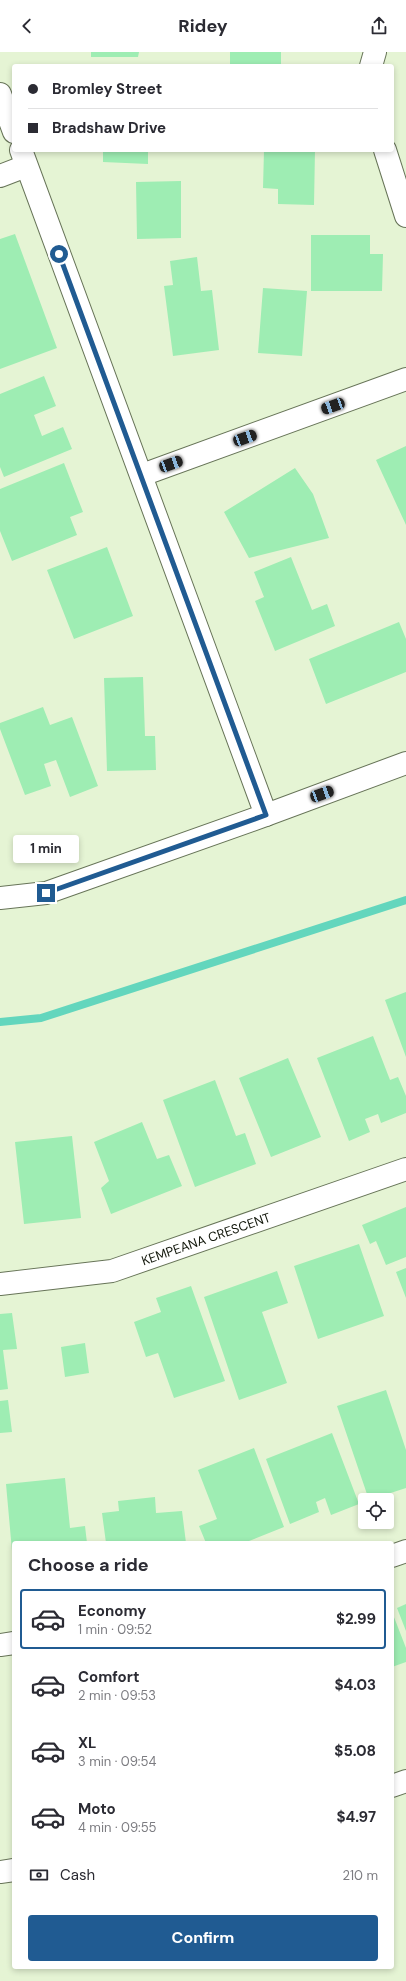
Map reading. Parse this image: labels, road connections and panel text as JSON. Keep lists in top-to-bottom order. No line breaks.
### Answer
{"streets":{"street":["KEMPEANA CRESCENT"]},"page":{"header":"Ridey","banner":["Bromley Street","Bradshaw Drive"],"bubble":"1 min","heading":"Choose a ride","list":[{"name":"Economy","note":"1 min · 09:52","value":"$2.99"},{"name":"Comfort","note":"2 min · 09:53","value":"$4.03"},{"name":"XL","note":"3 min · 09:54","value":"$5.08"},{"name":"Moto","note":"4 min · 09:55","value":"$4.97"}],"pay":["Cash","210 m"],"buttons":"Confirm"}}
